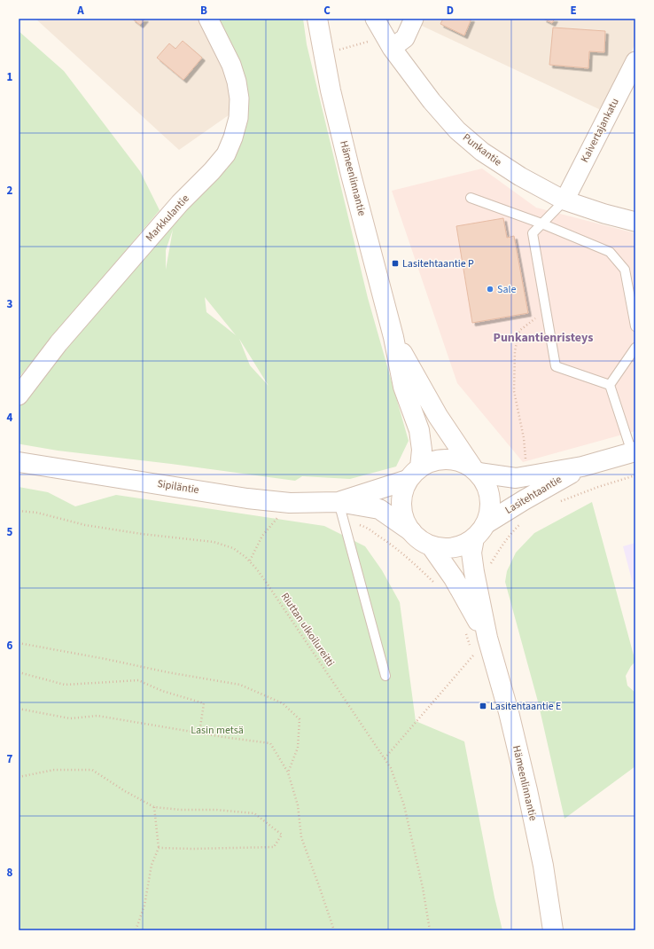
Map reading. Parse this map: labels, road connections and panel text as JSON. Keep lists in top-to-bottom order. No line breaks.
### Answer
{"streets":{"main road":["Hämeenlinnantie","Sipiläntie","Lasitehtaantie"],"street":["Kaivertajankatu","Punkantie","Markkulantie"],"path":["Riuttan ulkoilureitti"]},"crossings":[["Kaivertajankatu","Punkantie"],["Hämeenlinnantie","Sipiläntie"],["Hämeenlinnantie","Lasitehtaantie"],["Sipiläntie","Lasitehtaantie"]],"districts":["Punkantienristeys"],"parks":["Lasin metsä"],"places":{"transit":["Lasitehtaantie P","Lasitehtaantie E"],"other":["Sale"]},"grid":{"columns":["A","B","C","D","E"],"rows":["1","2","3","4","5","6","7","8"]}}
